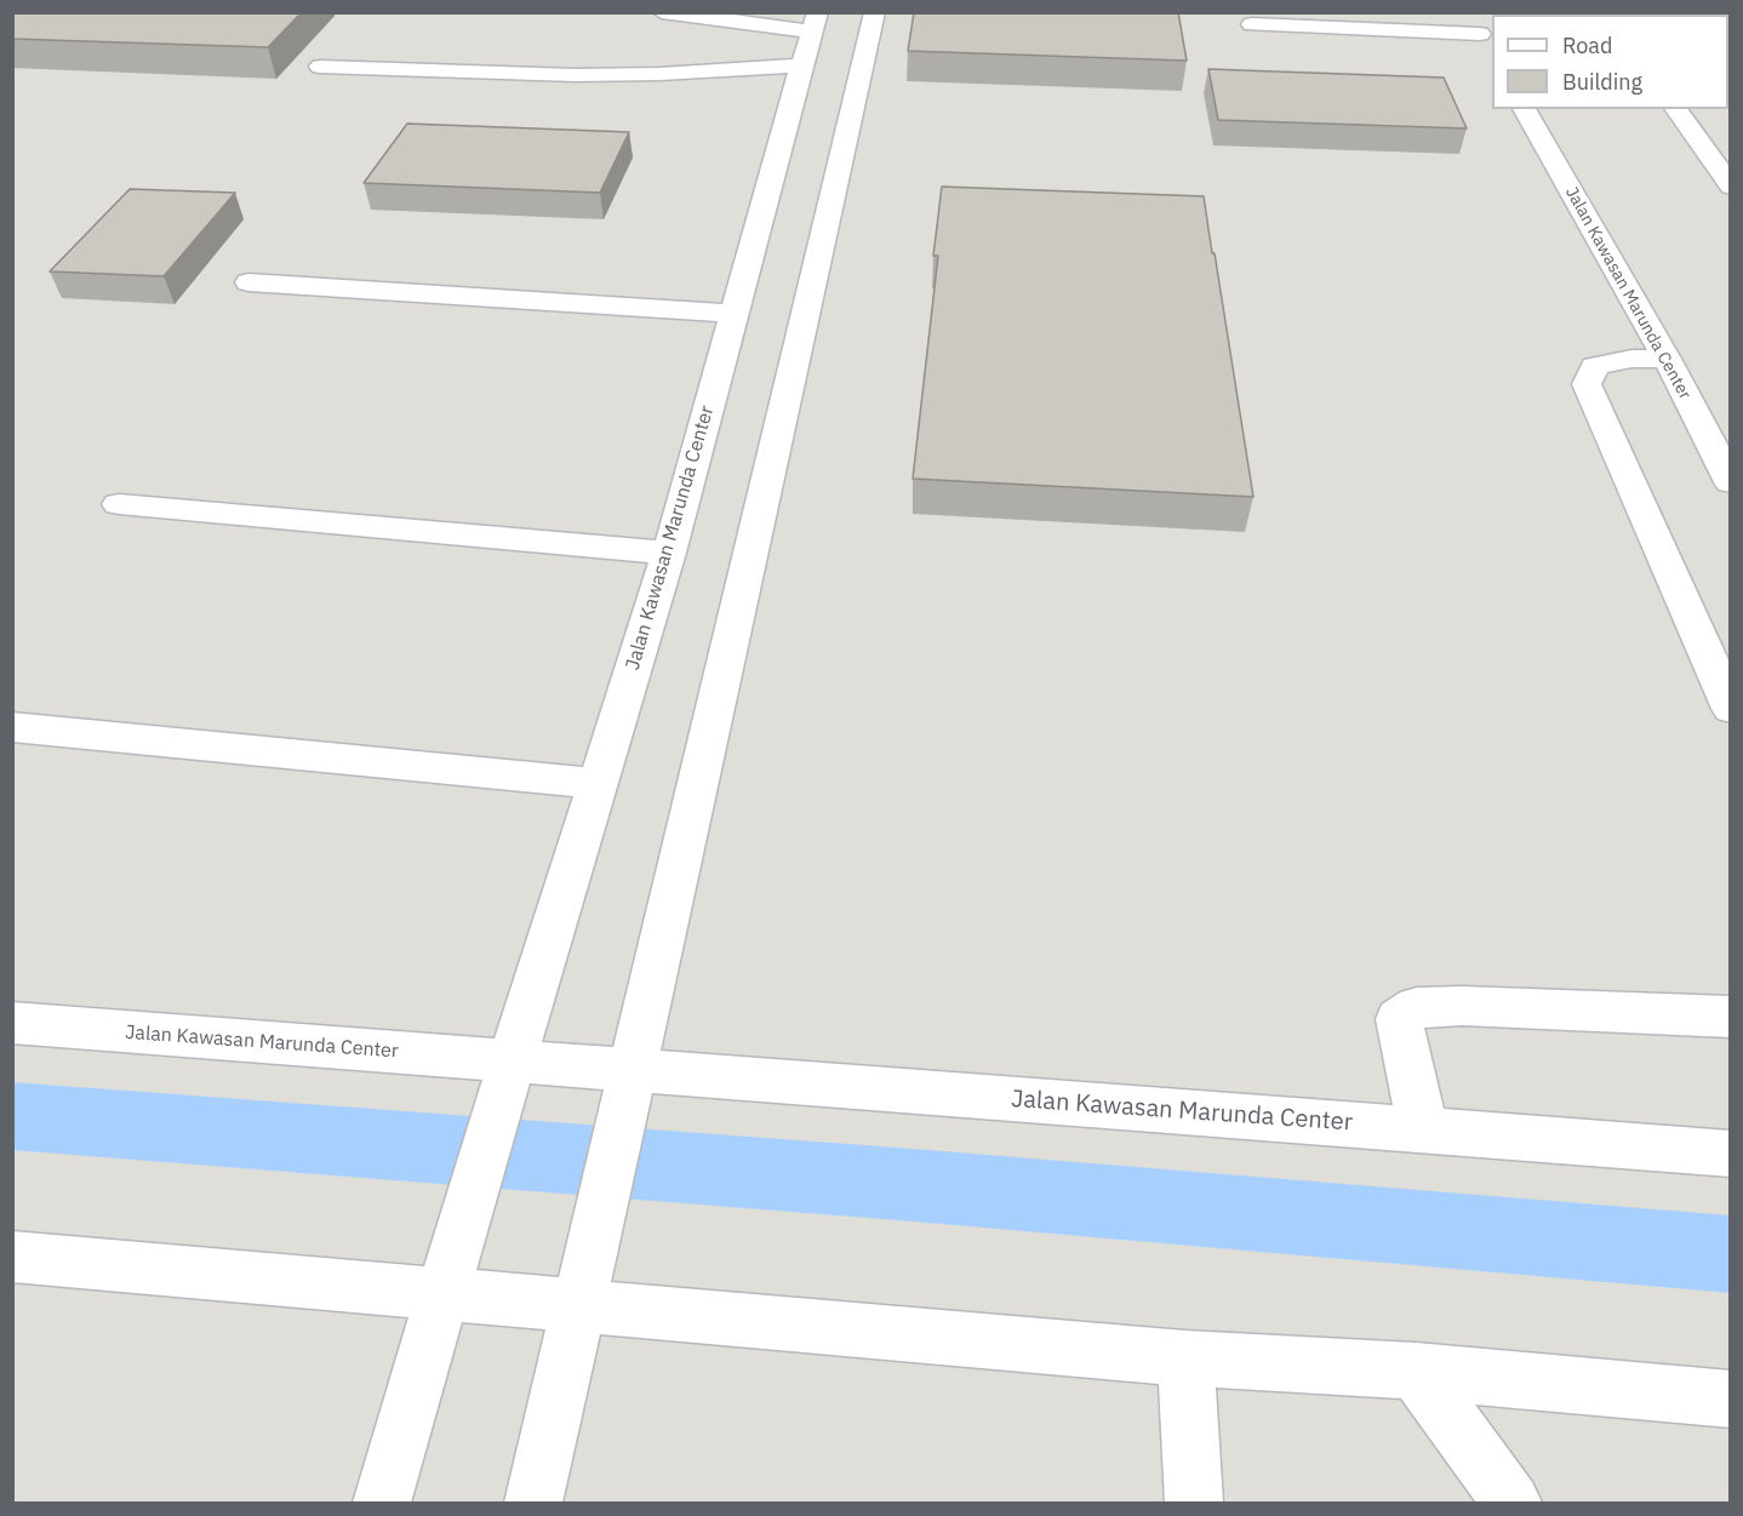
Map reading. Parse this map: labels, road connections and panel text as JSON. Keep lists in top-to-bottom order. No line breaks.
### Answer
{"streets":{"lane":["Jalan Kawasan Marunda Center"]},"legend":["Road","Building"]}
